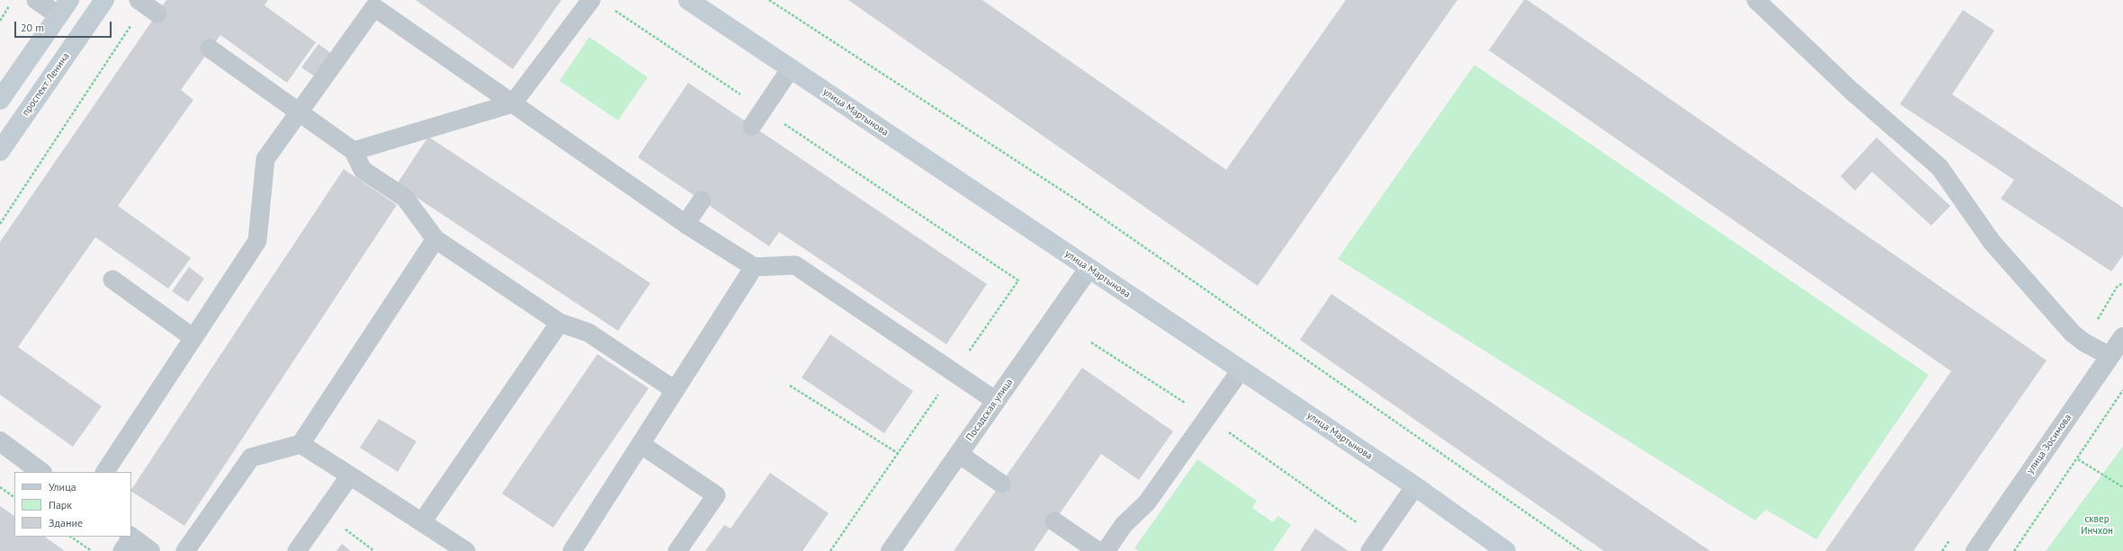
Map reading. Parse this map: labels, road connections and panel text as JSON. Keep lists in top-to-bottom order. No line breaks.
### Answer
{"streets":{"main road":["проспект Ленина","улица Мартынова"],"street":["Посадская улица","улица Зосимова"]},"crossings":[["улица Мартынова","Посадская улица"]],"parks":["сквер Инчхон"],"legend":["Улица","Парк","Здание"],"scale_bar":"20 m"}
